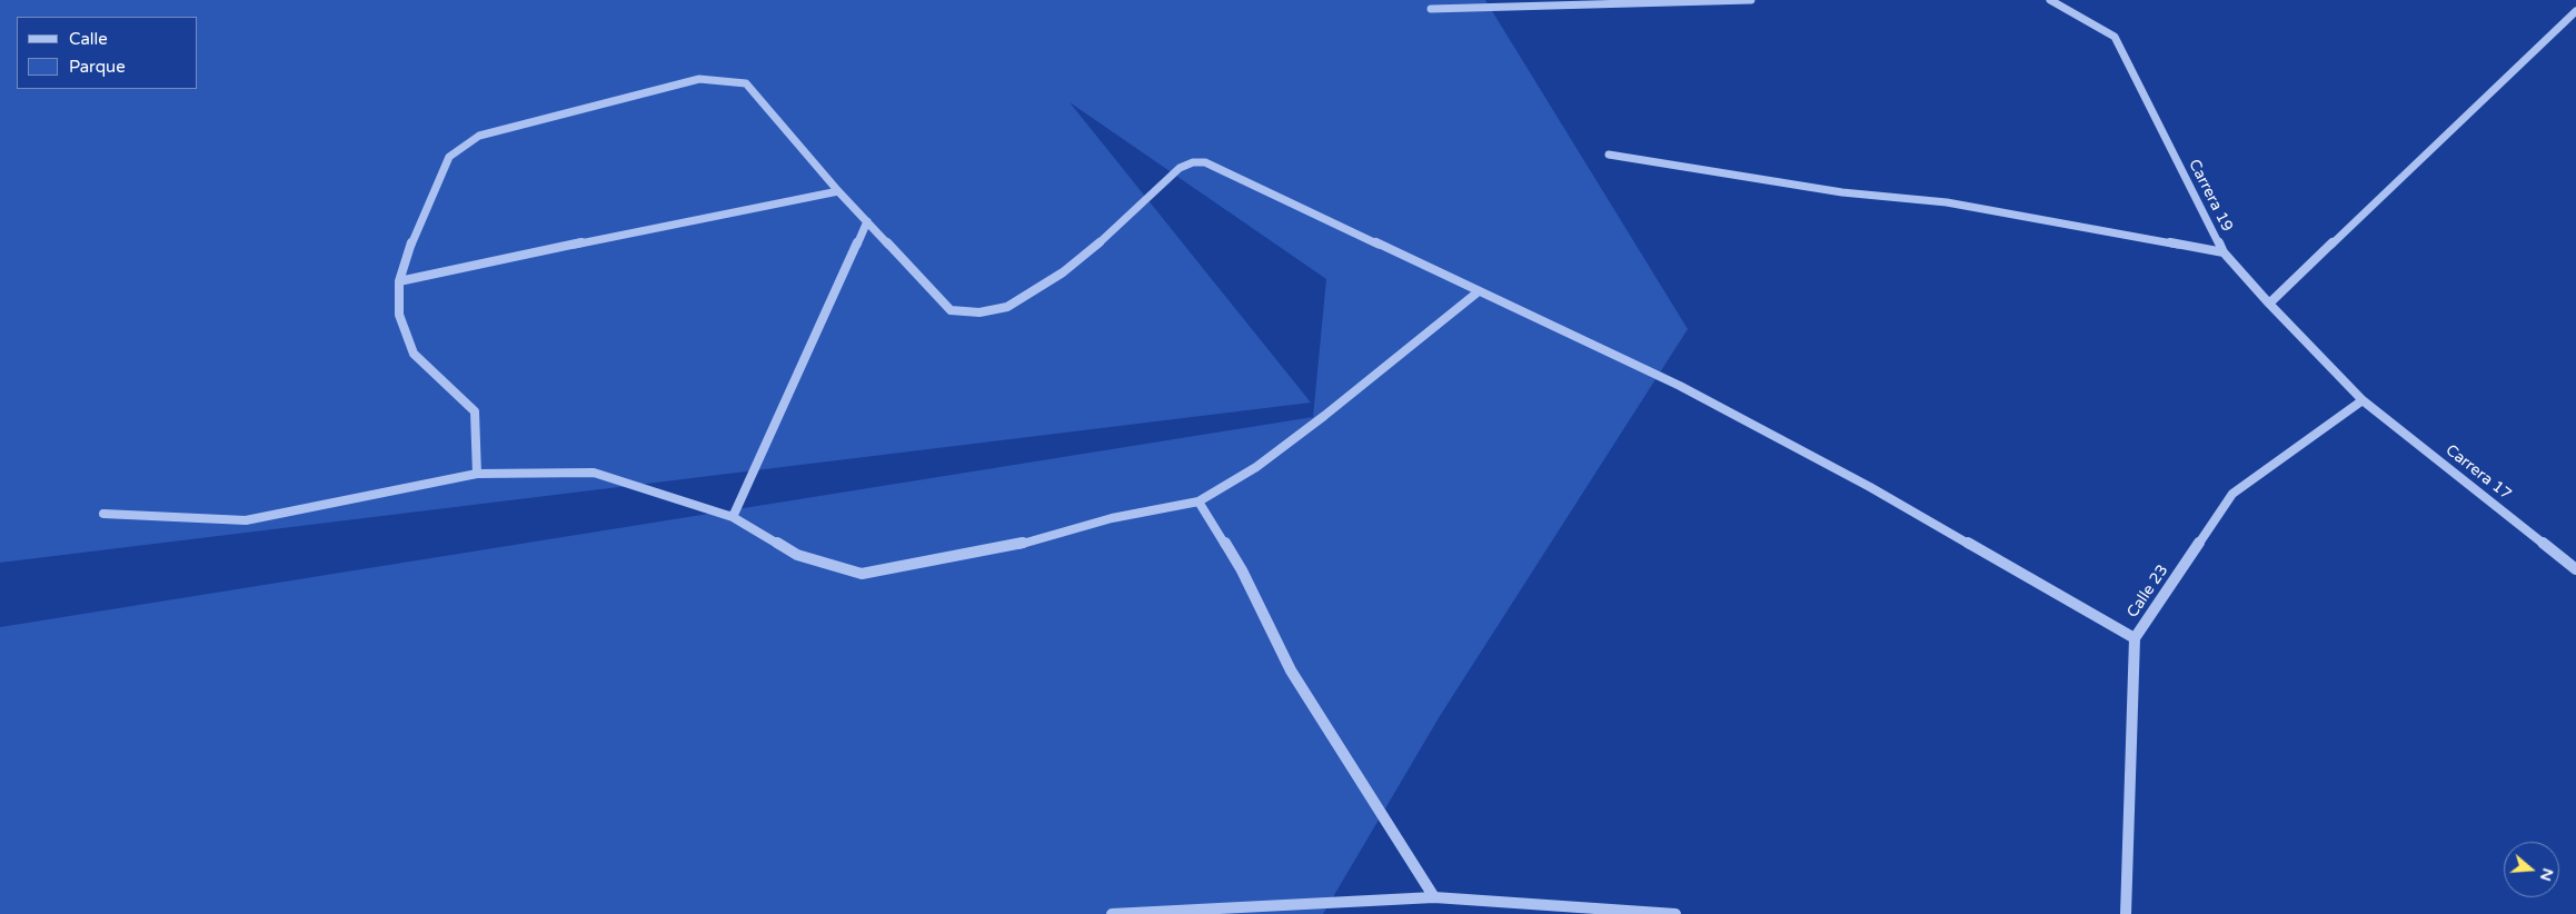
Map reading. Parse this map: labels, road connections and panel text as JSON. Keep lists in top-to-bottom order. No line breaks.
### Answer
{"streets":{"street":["Carrera 19","Carrera 17","Calle 23"]},"crossings":[["Carrera 19","Carrera 17"],["Carrera 19","Calle 23"],["Carrera 17","Calle 23"]],"legend":["Calle","Parque"],"north":"right"}
